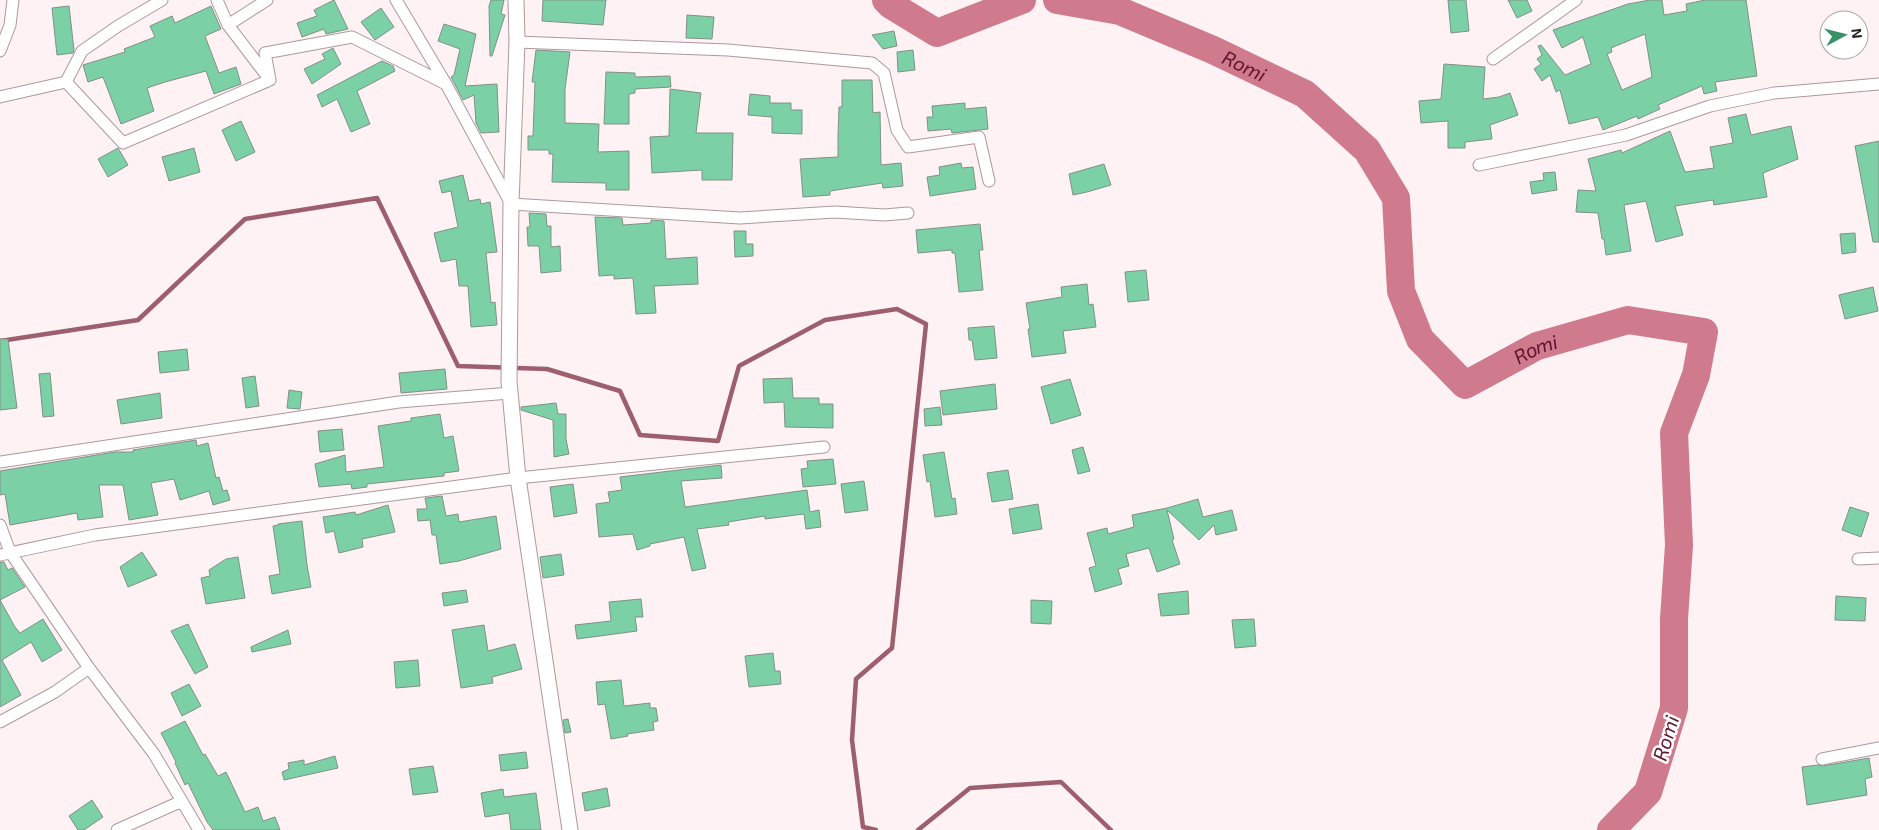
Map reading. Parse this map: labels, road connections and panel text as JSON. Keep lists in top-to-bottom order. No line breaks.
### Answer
{"water":["Romi"],"north":"right"}
